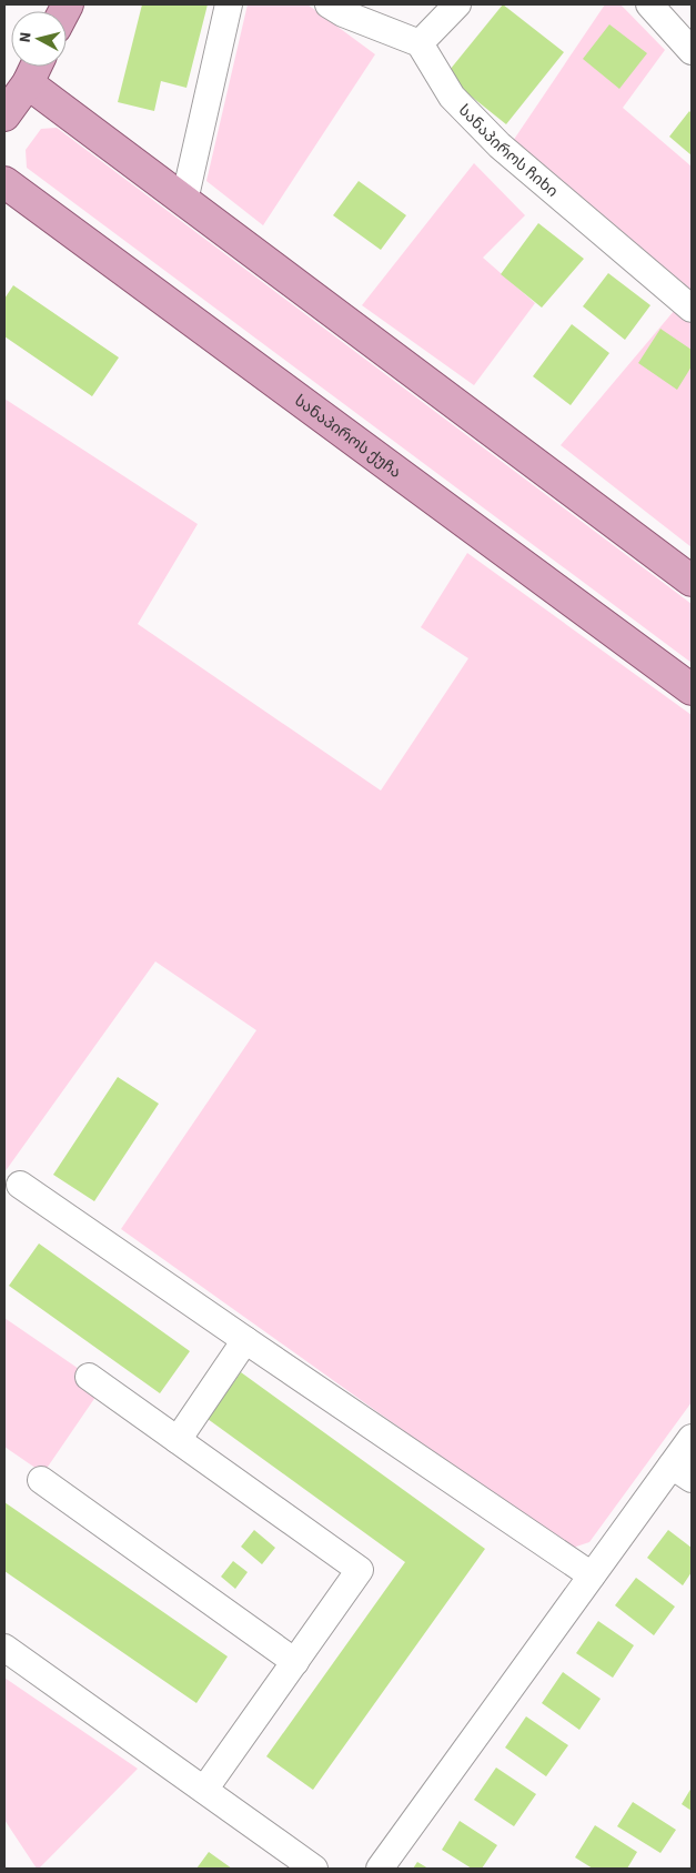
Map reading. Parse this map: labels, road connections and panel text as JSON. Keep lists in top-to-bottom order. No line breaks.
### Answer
{"streets":{"main road":["სანაპიროს ქუჩა"],"street":["სანაპიროს ჩიხი"]},"north":"left"}
